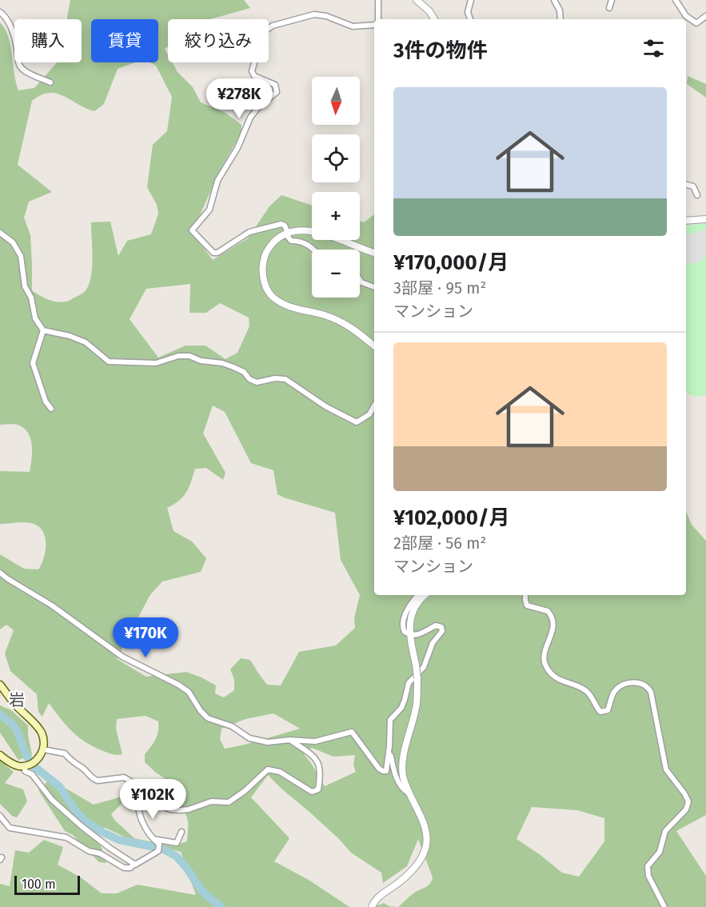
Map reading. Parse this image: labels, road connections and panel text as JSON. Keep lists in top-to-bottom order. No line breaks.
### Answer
{"districts":["岩"],"scale_bar":"100 m","north":"bottom","page":{"chip":["購入","賃貸","絞り込み"],"heading":"3件の物件","map_buttons":["+","−"],"list":[{"name":"¥170,000/月","note":"3部屋 · 95 m² · マンション"},{"name":"¥102,000/月","note":"2部屋 · 56 m² · マンション"}],"price":["¥278K","¥170K","¥102K"],"scale":"100 m"}}
